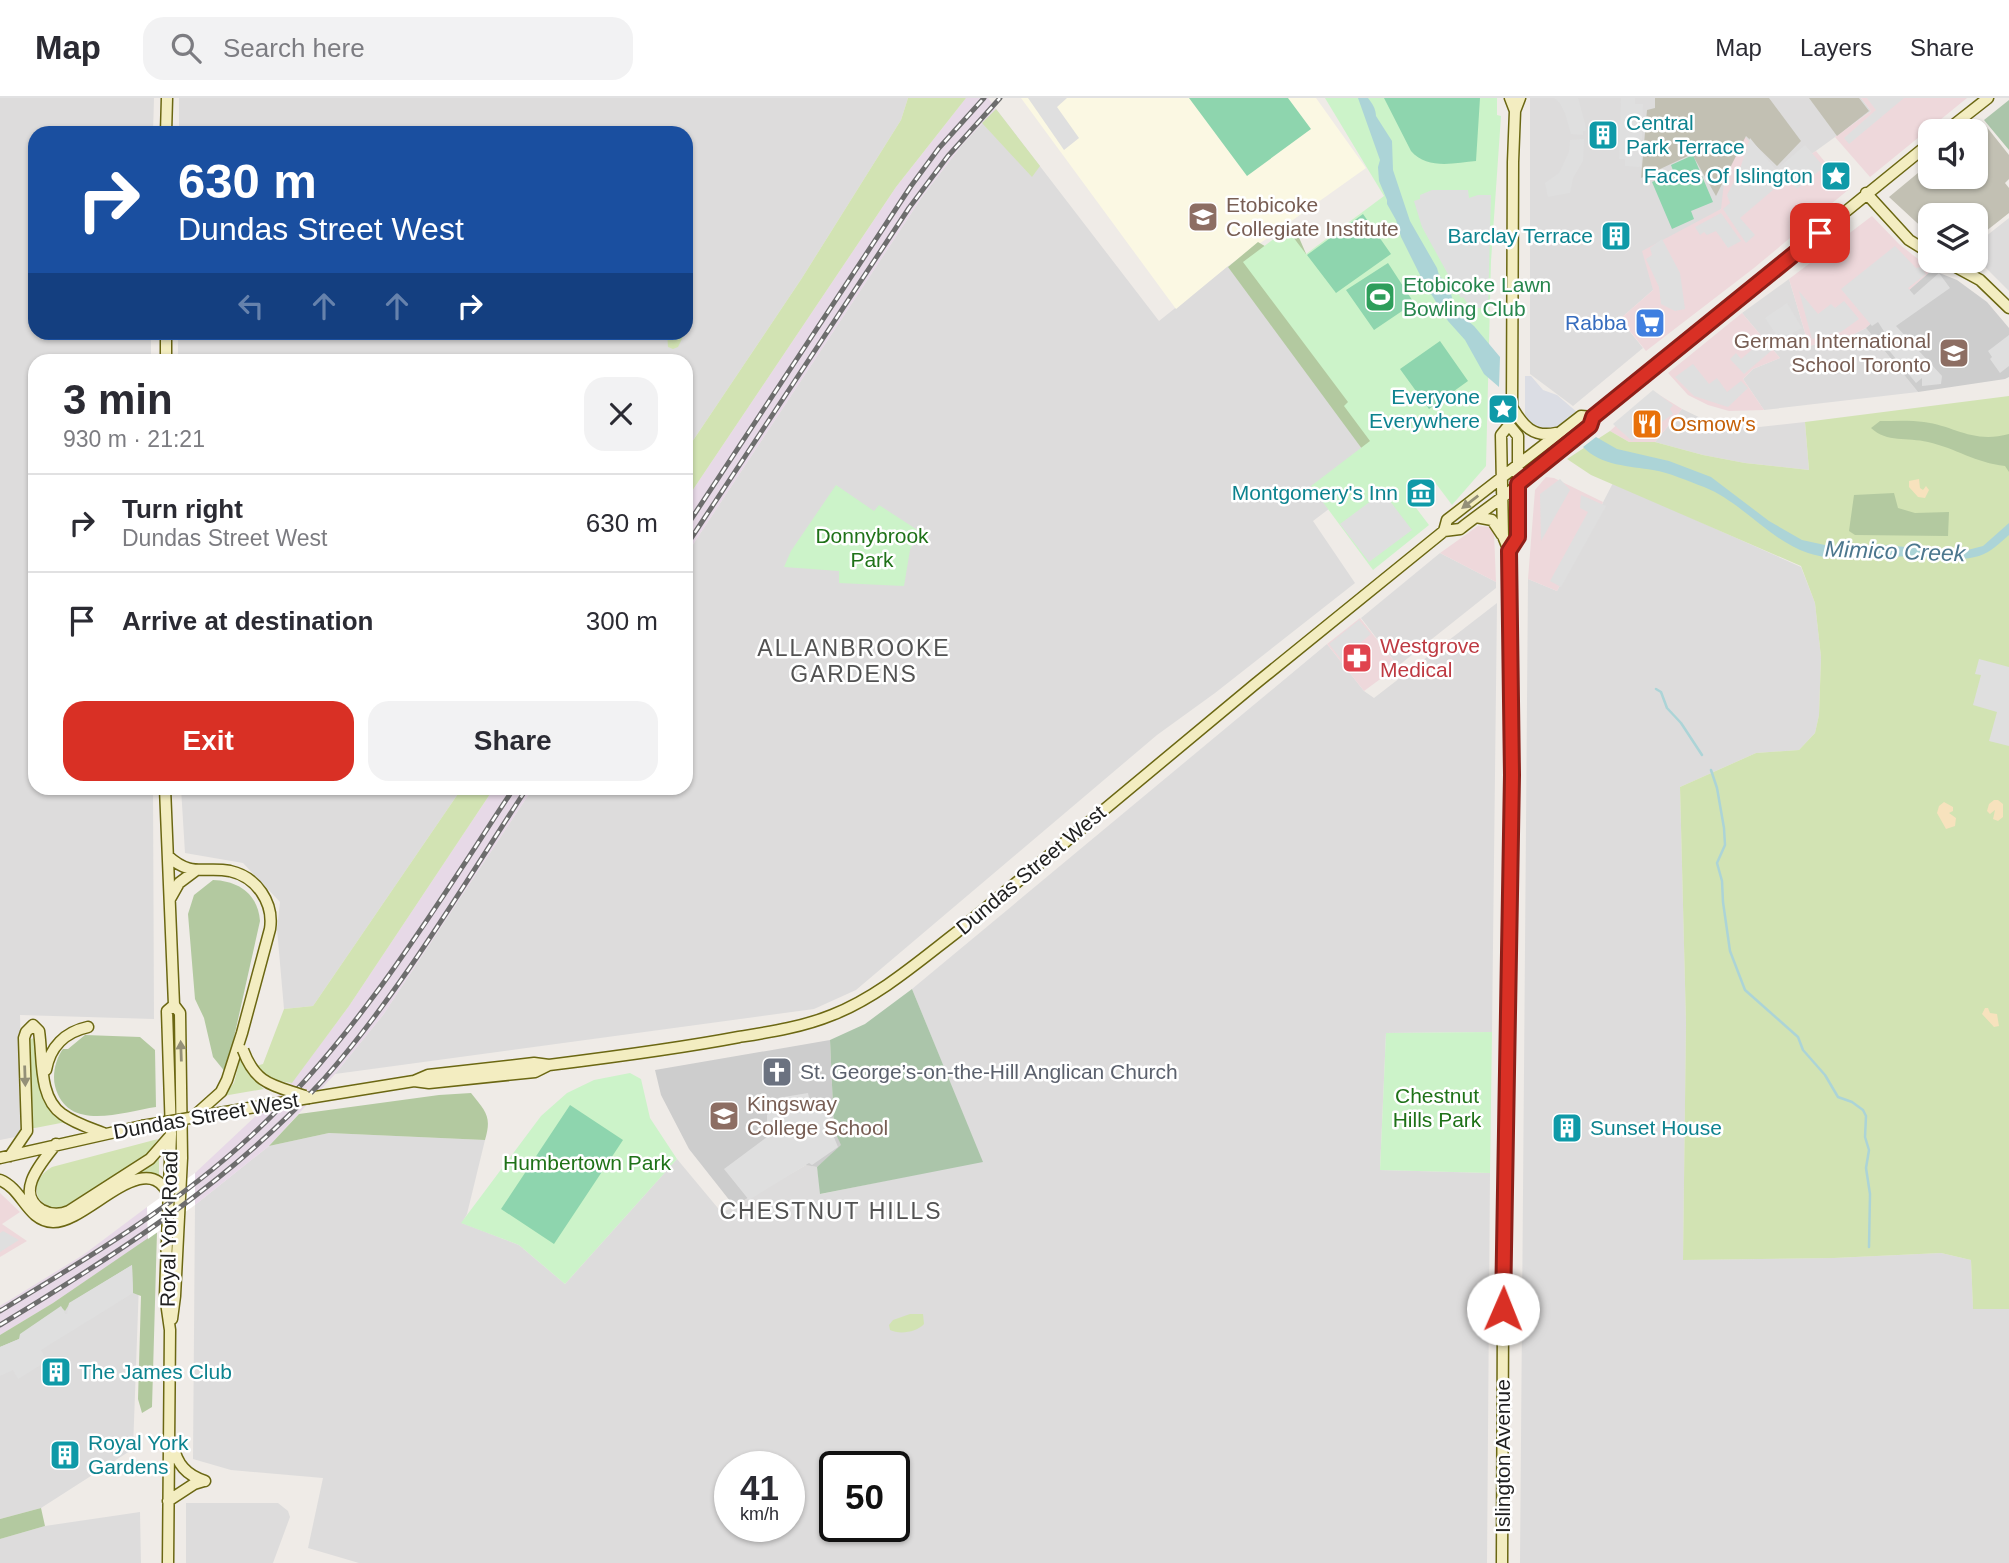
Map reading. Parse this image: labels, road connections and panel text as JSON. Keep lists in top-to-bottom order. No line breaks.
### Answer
{"streets":{"main road":["Dundas Street West","Royal York Road","Islington Avenue"]},"crossings":[["Dundas Street West","Islington Avenue"]],"districts":["ALLANBROOKE GARDENS","CHESTNUT HILLS"],"water":["Mimico Creek"],"parks":["Donnybrook Park","Chestnut Hills Park","Humbertown Park"],"places":{"building":["Central Park Terrace","Barclay Terrace","Sunset House","The James Club","Royal York Gardens"],"place":["Faces Of Islington","Everyone Everywhere"],"school or university":["Etobicoke Collegiate Institute","German International School Toronto","Kingsway College School"],"sports":["Etobicoke Lawn Bowling Club"],"supermarket":["Rabba"],"restaurant":["Osmow's"],"museum":["Montgomery's Inn"],"pharmacy":["Westgrove Medical"],"church":["St. George’s-on-the-Hill Anglican Church"]},"page":{"header":"Map","search":"Search here","nav":["Map","Layers","Share"],"turn":["630 m","Dundas Street West"],"heading":["3 min","930 m · 21:21"],"list":[{"name":"Turn right","note":"Dundas Street West","value":"630 m"},{"name":"Arrive at destination","value":"300 m"}],"buttons":["Exit","Share"],"speed":"41 km/h","limit":"50"}}
